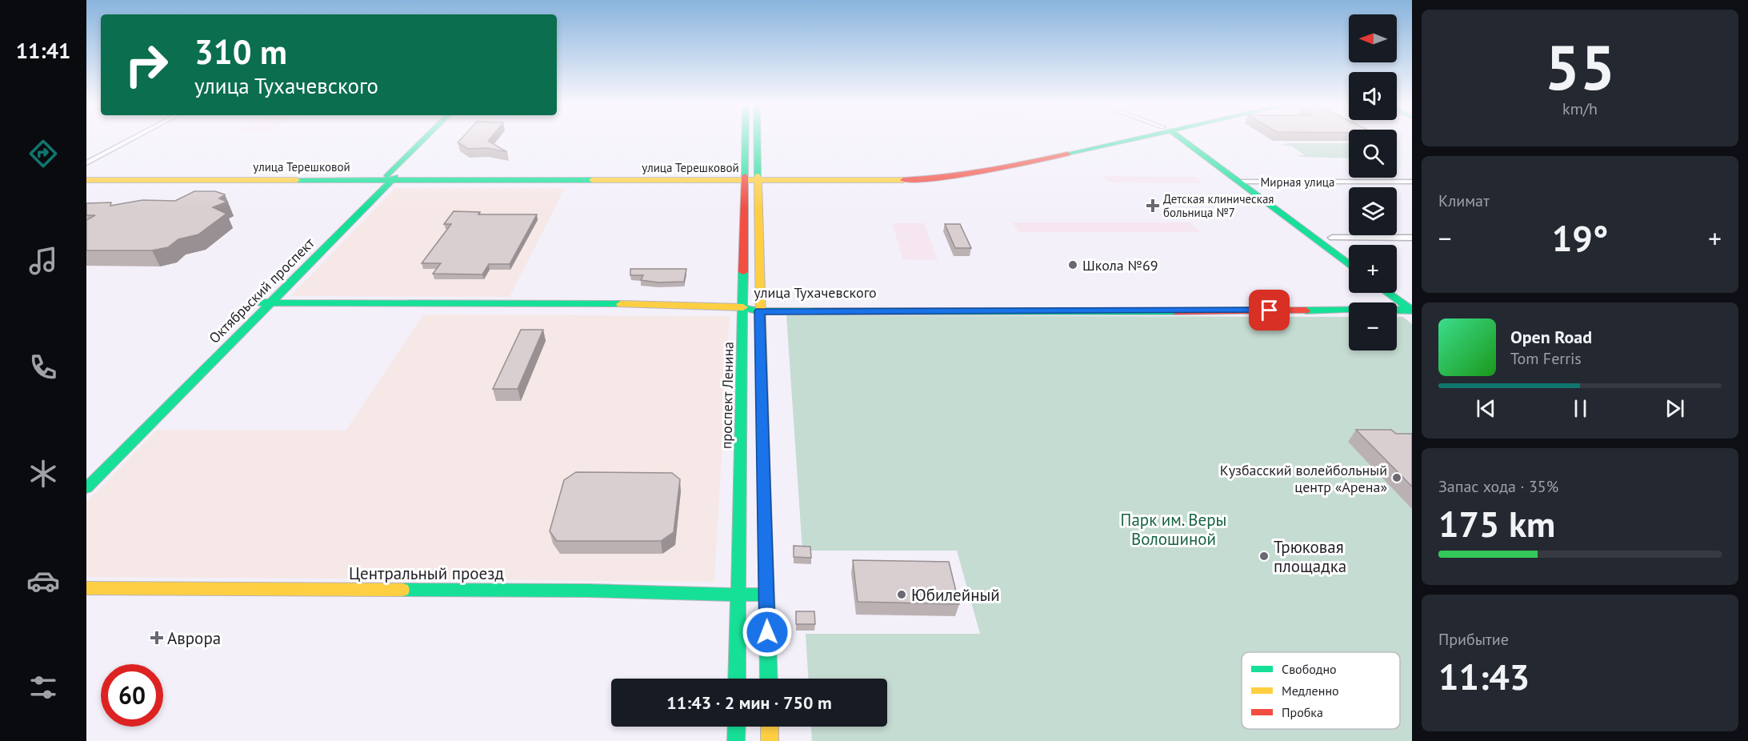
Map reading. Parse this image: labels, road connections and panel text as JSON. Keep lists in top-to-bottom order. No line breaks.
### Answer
{"streets":{"main road":["улица Терешковой","Октябрьский проспект","улица Тухачевского","проспект Ленина","Центральный проезд"],"street":["Мирная улица"]},"crossings":[["улица Терешковой","Октябрьский проспект"],["улица Терешковой","проспект Ленина"],["Октябрьский проспект","улица Тухачевского"],["улица Тухачевского","проспект Ленина"],["проспект Ленина","Центральный проезд"]],"parks":["Парк им. Веры Волошиной"],"places":{"health":["Детская клиническая больница №7","Аврора"],"other":["Школа №69","Кузбасский волейбольный центр «Арена»","Трюковая площадка","Юбилейный"]},"legend":["Свободно","Медленно","Пробка"],"north":"left","page":{"tabs":"11:41","tile":[["55","km/h"],"Климат",["Запас хода · 35%","175 km"],["Прибытие","11:43"]],"map_buttons":["+","−"],"turn":["310 m","улица Тухачевского"],"heat":["−","19°","+"],"song":["Open Road","Tom Ferris"],"limit":"60","trip":"11:43 · 2 мин · 750 m"}}
